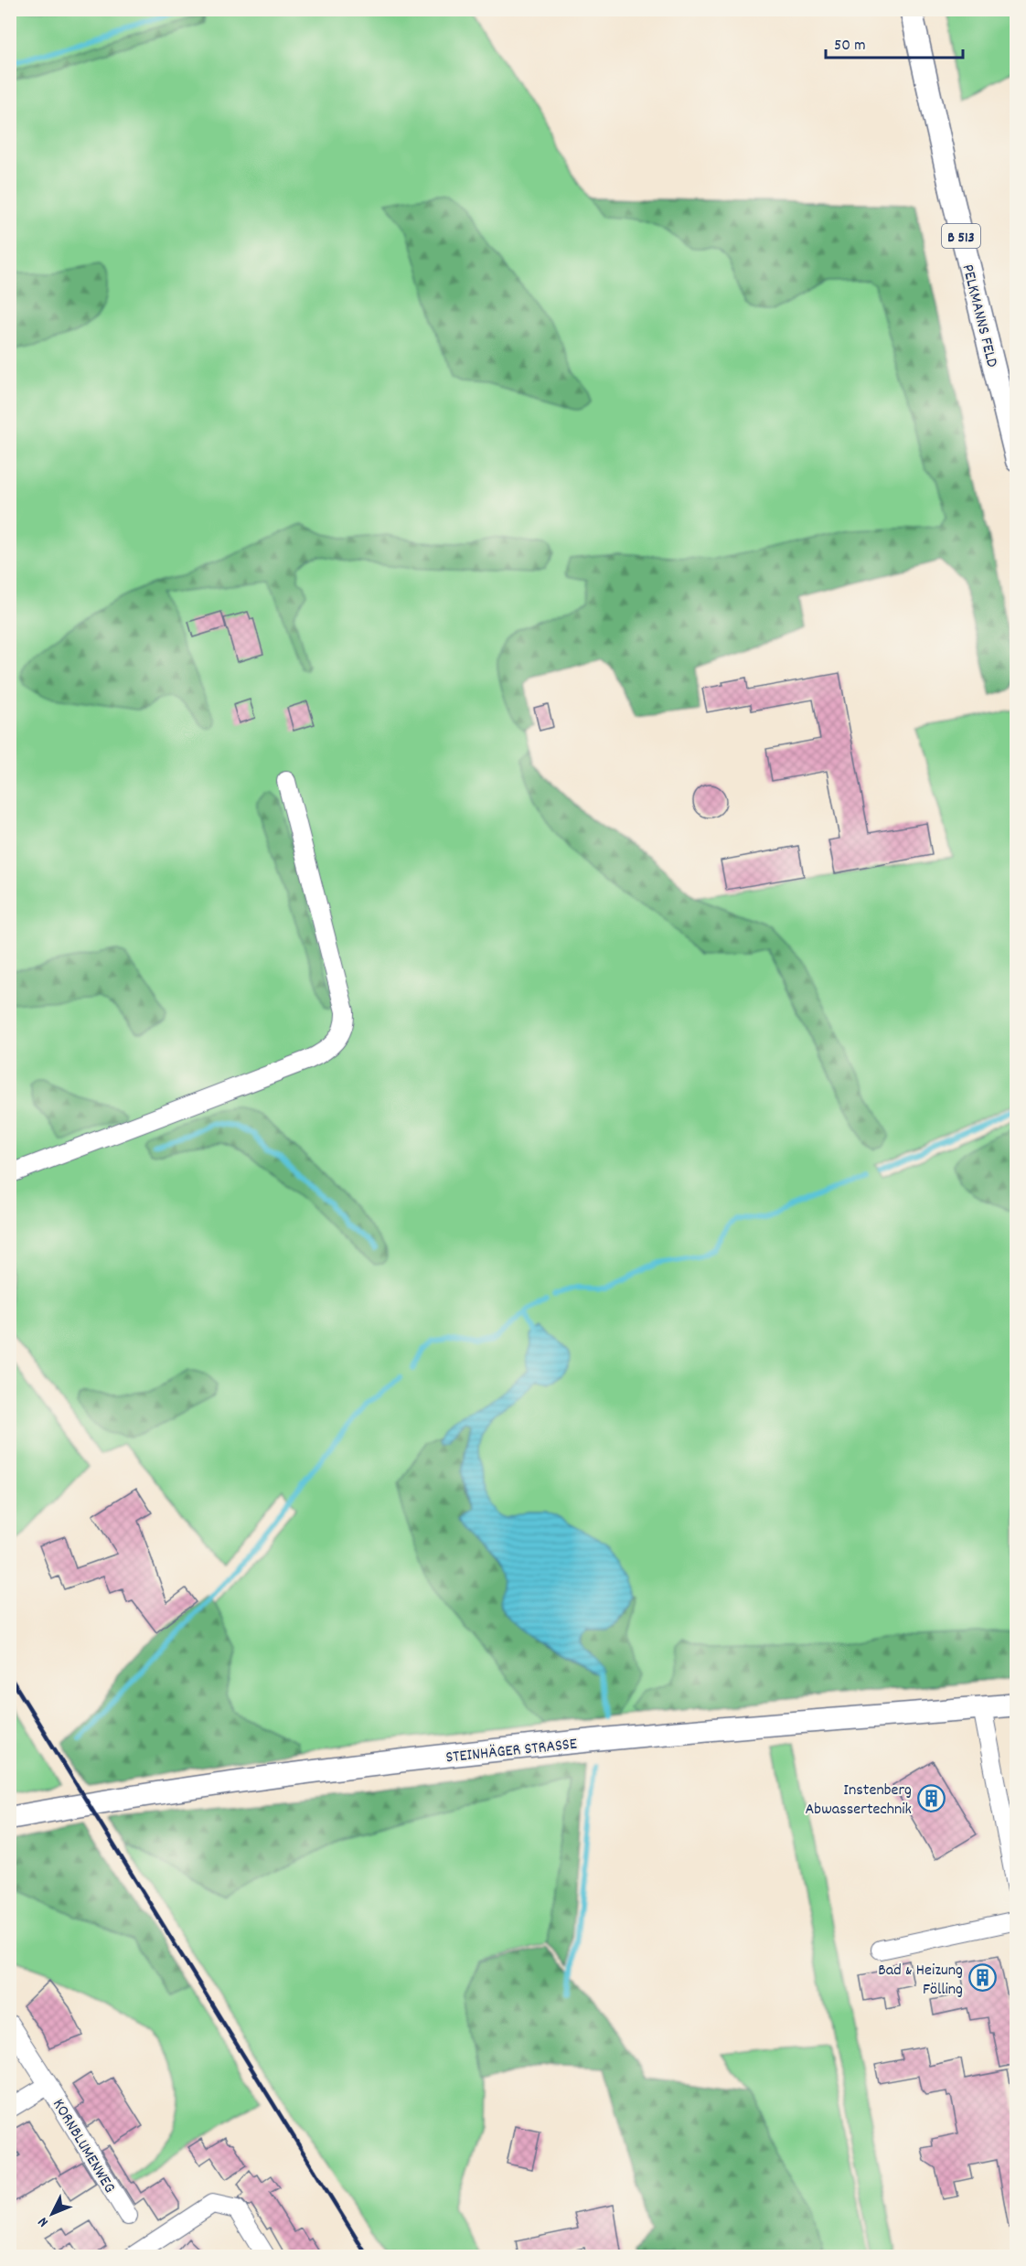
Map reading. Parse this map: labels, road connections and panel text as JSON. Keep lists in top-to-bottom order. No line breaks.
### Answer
{"streets":{"main road":["B 513","PELKMANNS FELD","STEINHÄGER STRASSE"],"street":["KORNBLUMENWEG"]},"places":{"building":["Instenberg Abwassertechnik","Bad & Heizung Fölling"]},"scale_bar":"50 m","north":"bottom left"}
